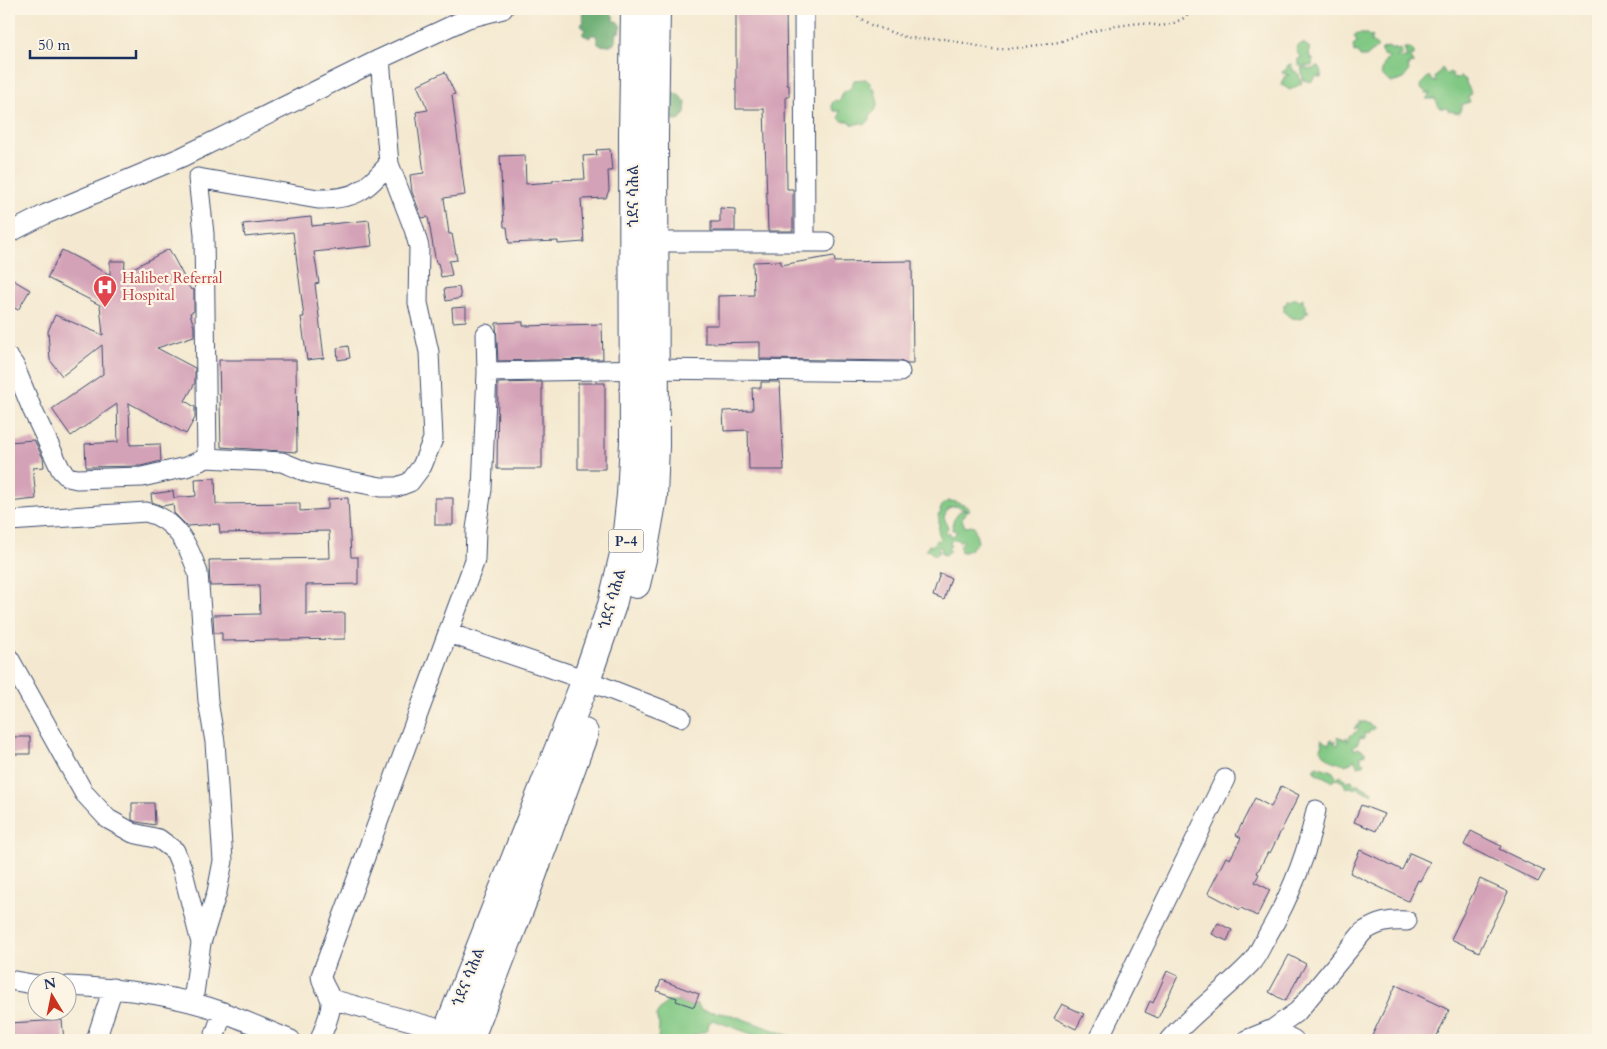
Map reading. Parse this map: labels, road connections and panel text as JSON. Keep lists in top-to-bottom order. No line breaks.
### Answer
{"streets":{"highway":["ጎደና ሳሕል","P-4"]},"places":{"hospital":["Halibet Referral Hospital"]},"scale_bar":"50 m","north":"top"}
